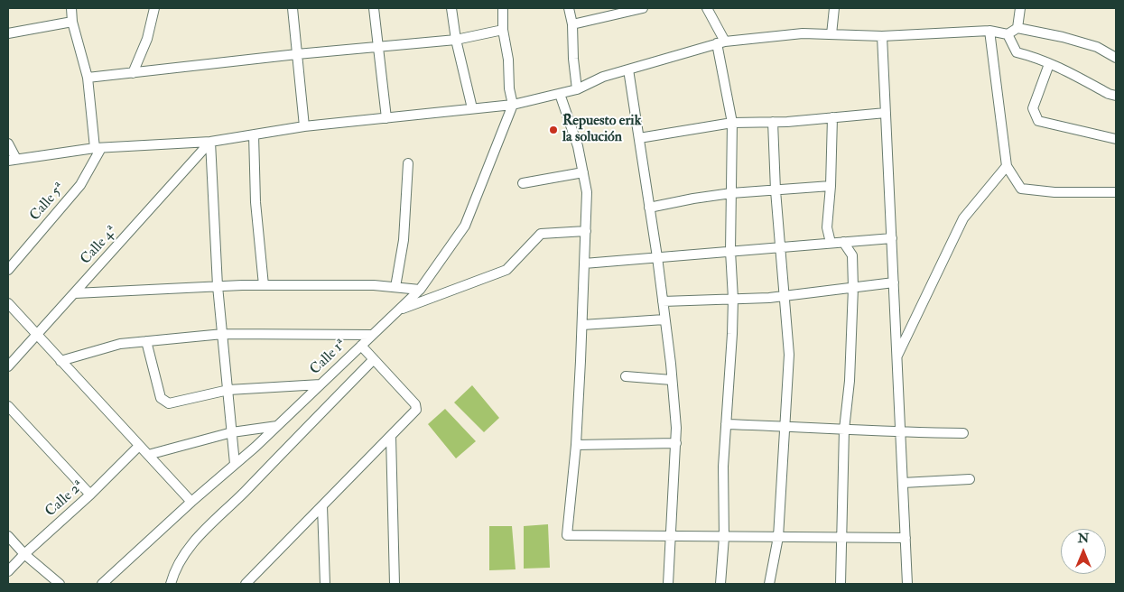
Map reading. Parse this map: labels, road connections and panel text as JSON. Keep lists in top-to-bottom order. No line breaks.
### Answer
{"streets":{"street":["Calle 5ª","Calle 4ª","Calle 1ª","Calle 2ª"]},"places":["Repuesto erik la solución"],"north":"top"}
